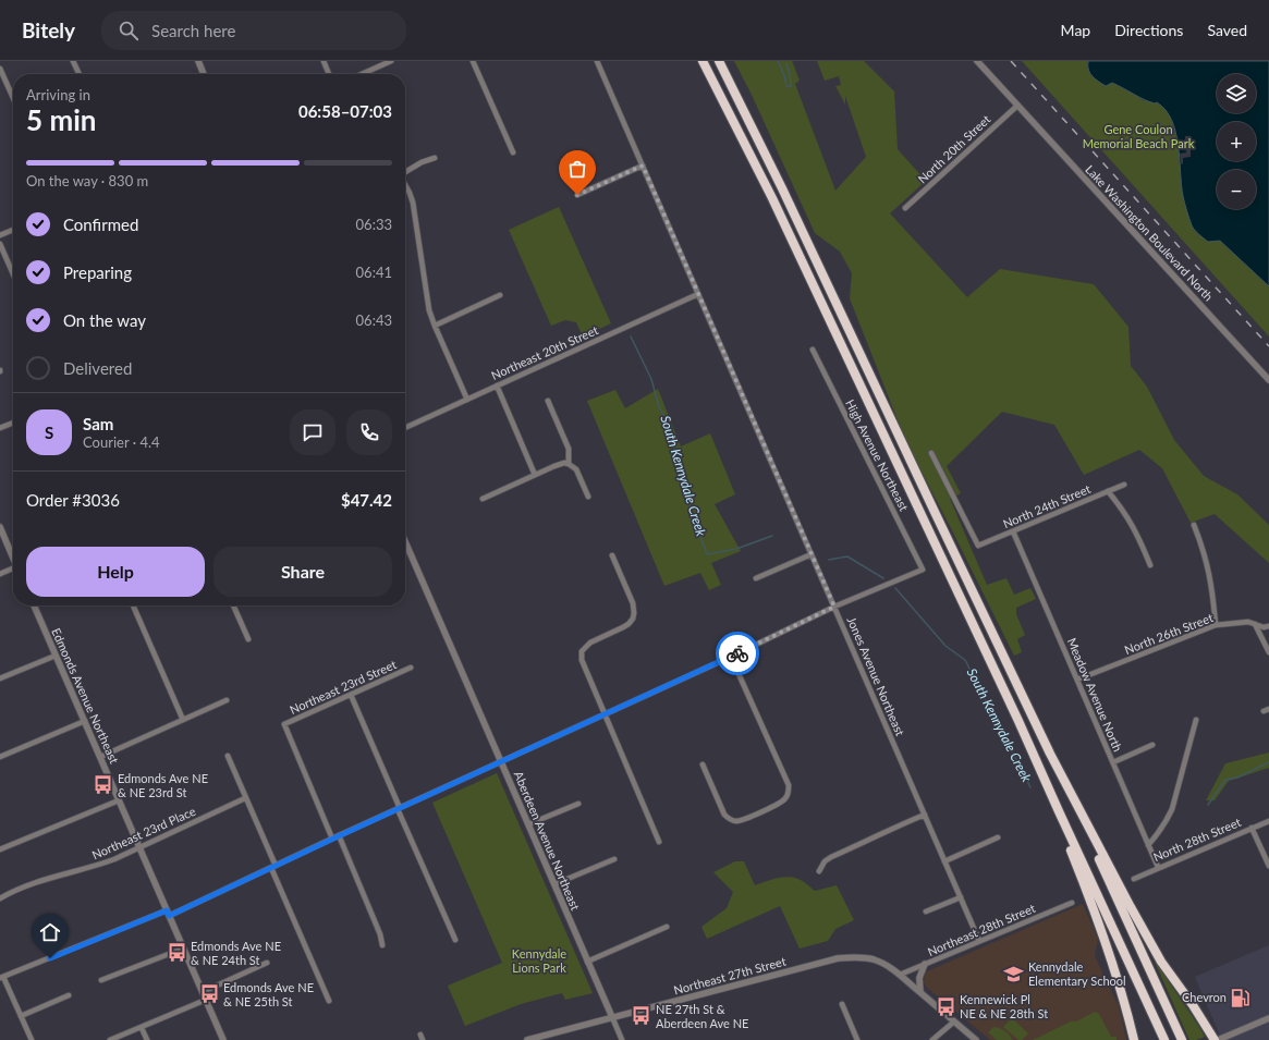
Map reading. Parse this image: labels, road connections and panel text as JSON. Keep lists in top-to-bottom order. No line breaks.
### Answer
{"streets":{"street":["North 20th Street","Lake Washington Boulevard North","Northeast 20th Street","High Avenue Northeast","North 24th Street","North 26th Street","Jones Avenue Northeast","Northeast 23rd Street","Meadow Avenue North","Edmonds Avenue Northeast","Northeast 23rd Place","North 28th Street","Aberdeen Avenue Northeast","Northeast 28th Street","Northeast 27th Street"]},"crossings":[["North 20th Street","Lake Washington Boulevard North"],["Northeast 20th Street","Jones Avenue Northeast"],["High Avenue Northeast","Jones Avenue Northeast"],["North 24th Street","Meadow Avenue North"],["North 26th Street","Meadow Avenue North"],["Jones Avenue Northeast","Northeast 28th Street"],["Meadow Avenue North","North 28th Street"],["Edmonds Avenue Northeast","Northeast 23rd Place"],["Aberdeen Avenue Northeast","Northeast 27th Street"],["Northeast 28th Street","Northeast 27th Street"]],"water":["South Kennydale Creek"],"parks":["Gene Coulon Memorial Beach Park","Kennydale Lions Park"],"places":{"bus stop":["Edmonds Ave NE & NE 23rd St","Edmonds Ave NE & NE 24th St","Edmonds Ave NE & NE 25th St","Kennewick Pl NE & NE 28th St","NE 27th St & Aberdeen Ave NE"],"school or university":["Kennydale Elementary School"],"fuel station":["Chevron"]},"page":{"header":"Bitely","search":"Search here","nav":["Map","Directions","Saved"],"map_buttons":["+","−"],"heading":["5 min","Arriving in","06:58–07:03"],"panel":["Sam","Courier · 4.4","Order #3036","$47.42"],"bar":"On the way · 830 m","list":[["Confirmed","06:33"],["Preparing","06:41"],["On the way","06:43"],"Delivered"],"round":"S","buttons":["Help","Share"]}}
